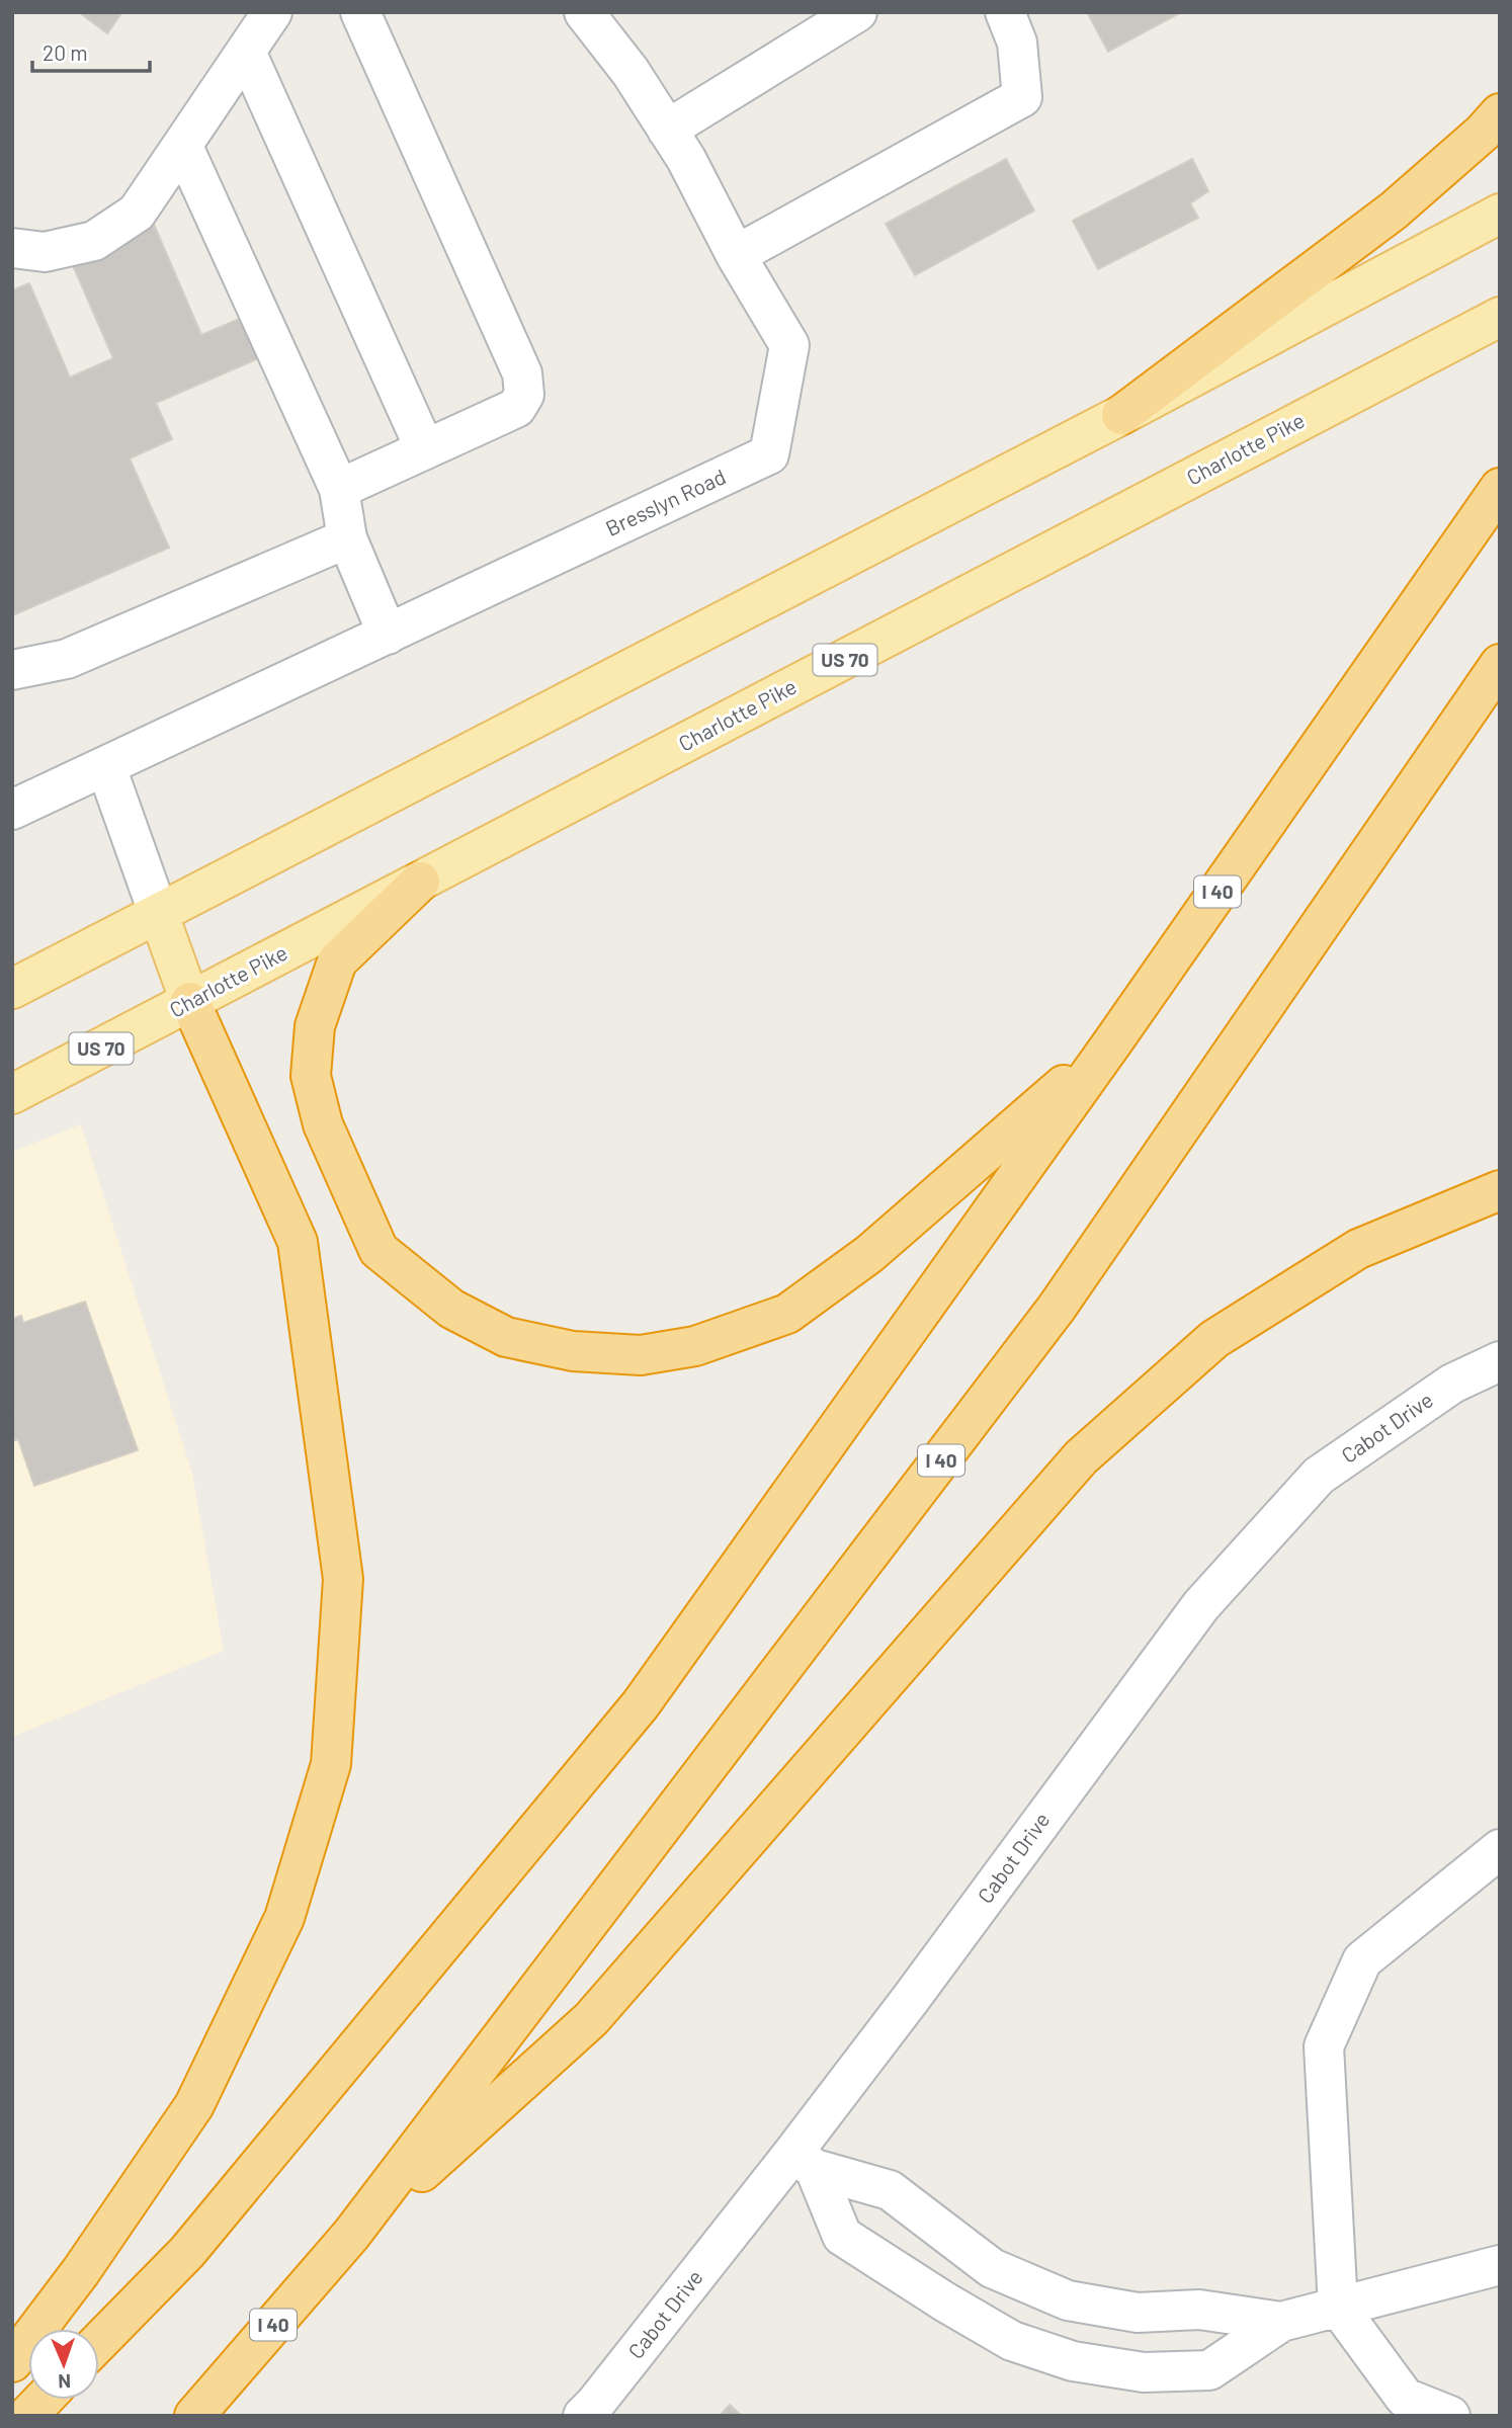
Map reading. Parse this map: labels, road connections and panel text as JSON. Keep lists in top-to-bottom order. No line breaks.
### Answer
{"streets":{"highway":["I 40"],"main road":["Charlotte Pike","US 70"],"street":["Bresslyn Road","Cabot Drive"]},"scale_bar":"20 m","north":"bottom"}
